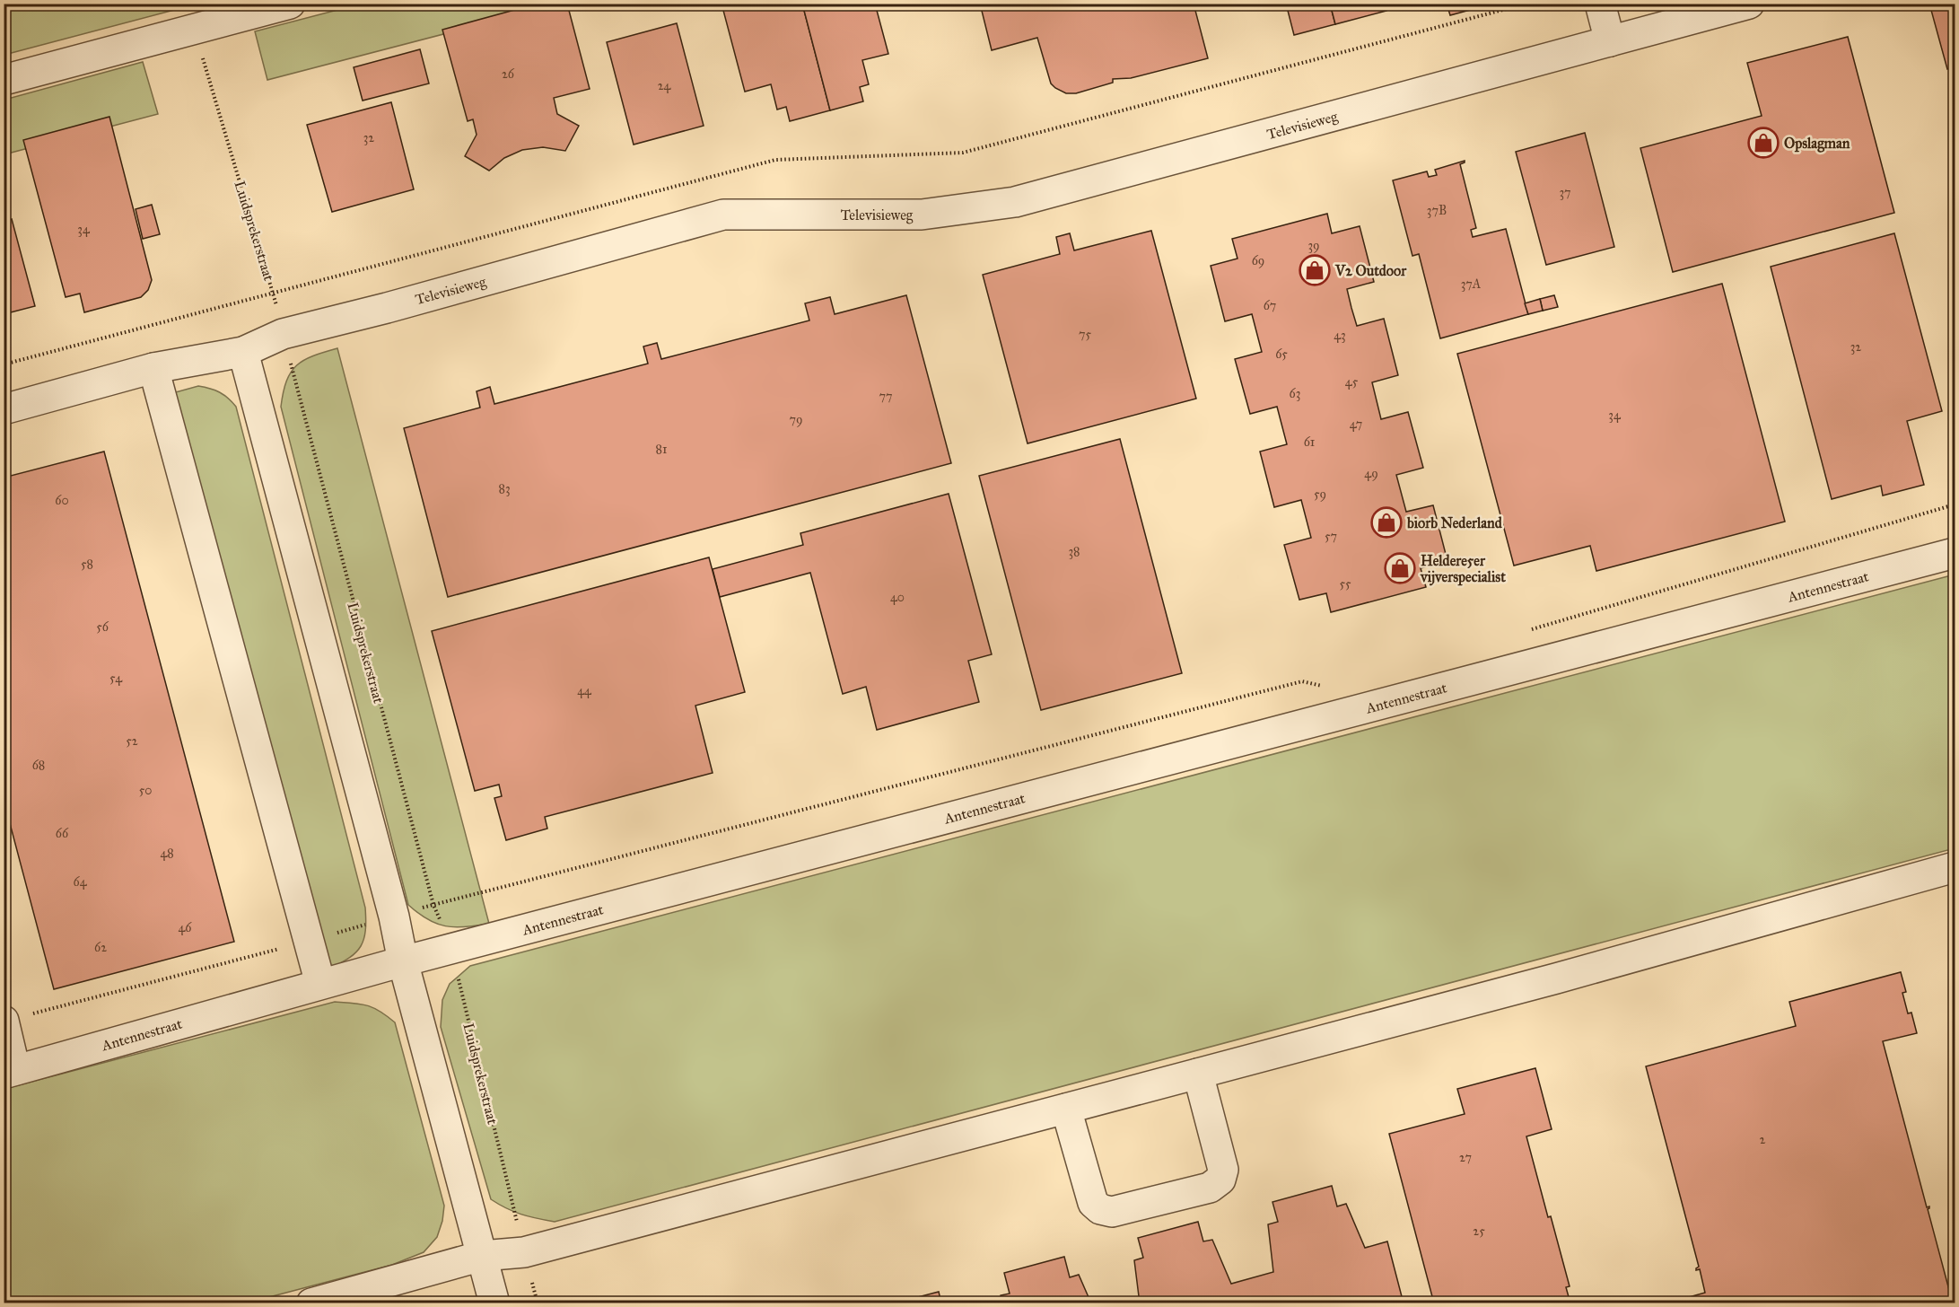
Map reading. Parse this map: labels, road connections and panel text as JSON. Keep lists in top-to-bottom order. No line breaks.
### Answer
{"streets":{"street":["Televisieweg","Antennestraat"],"path":["Luidsprekerstraat"]},"crossings":[["Televisieweg","Luidsprekerstraat"],["Luidsprekerstraat","Antennestraat"]],"places":{"shop":["Opslagman","V2 Outdoor","biorb Nederland","Heldere5er vijverspecialist"]},"house_numbers":["26","24","32","37","37B","34","39","69","37A","67","75","43","32","65","45","63","77","34","79","47","61","81","49","83","59","60","57","38","58","55","40","56","54","44","52","68","50","66","48","64","46","62","2","27","25"]}
